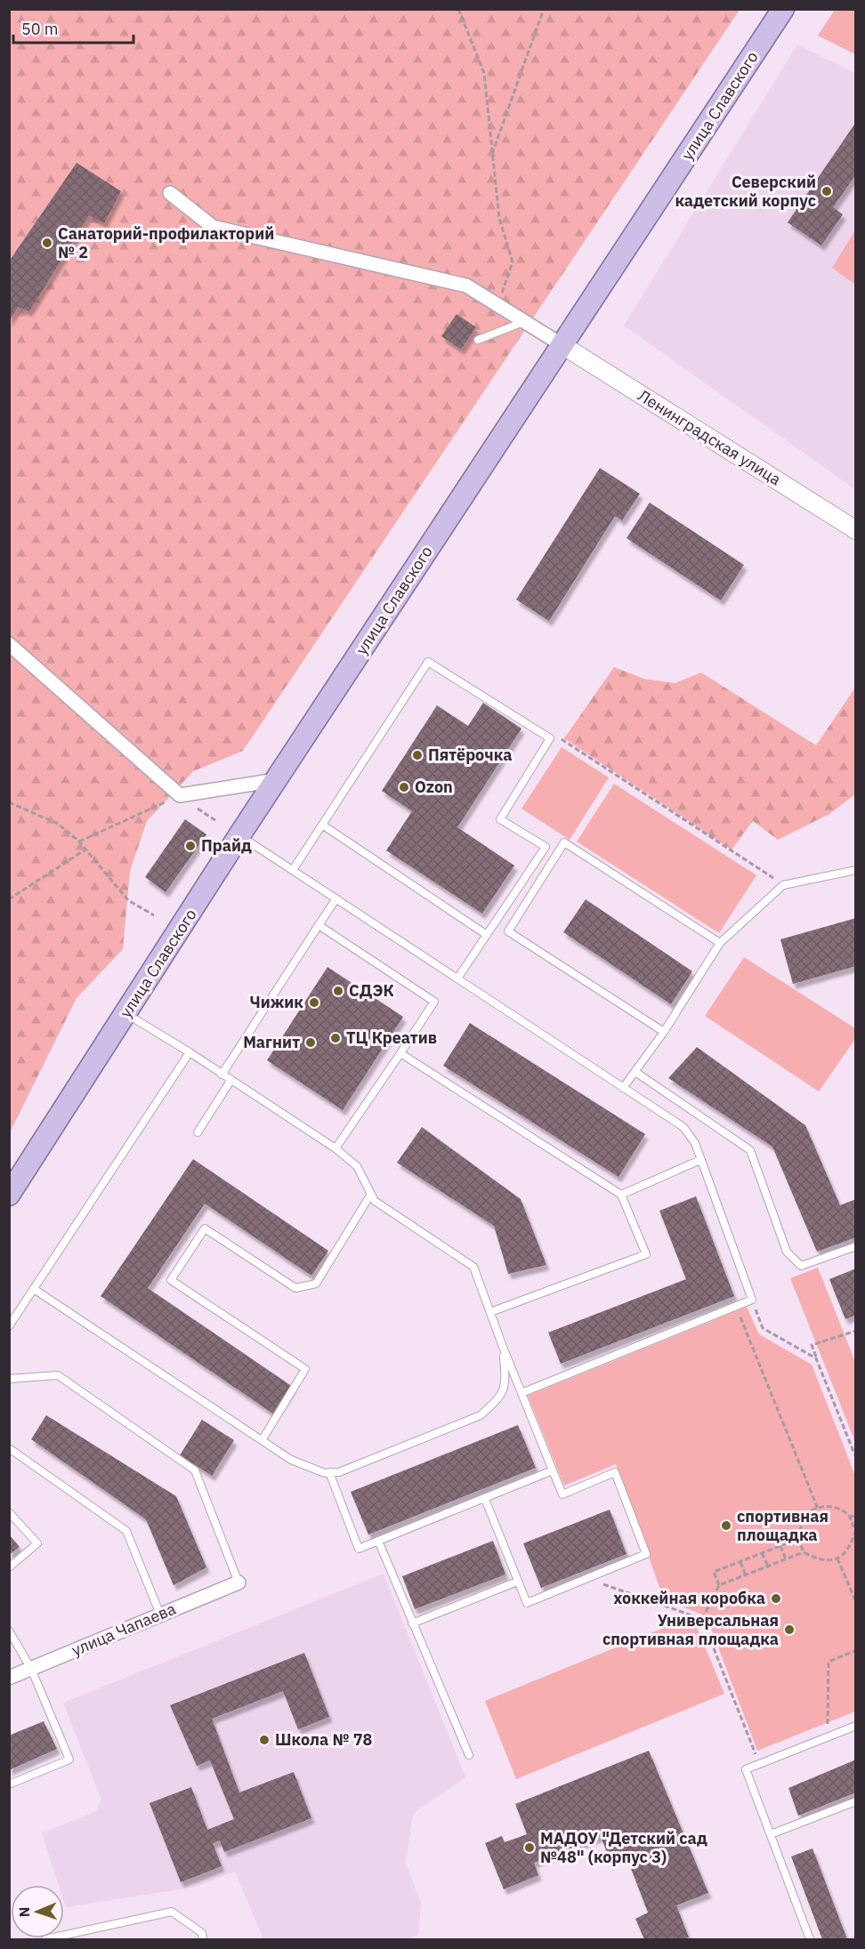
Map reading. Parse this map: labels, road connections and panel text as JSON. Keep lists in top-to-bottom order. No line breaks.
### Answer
{"streets":{"main road":["улица Славского"],"street":["Ленинградская улица","улица Чапаева"]},"crossings":[["улица Славского","Ленинградская улица"]],"places":["Северский кадетский корпус","Санаторий-профилакторий № 2","Пятёрочка","Ozon","Прайд","СДЭК","Чижик","ТЦ Креатив","Магнит","спортивная площадка","хоккейная коробка","Универсальная спортивная площадка","Школа № 78","МАДОУ \"Детский сад №48\" (корпус 3)"],"scale_bar":"50 m","north":"left"}
